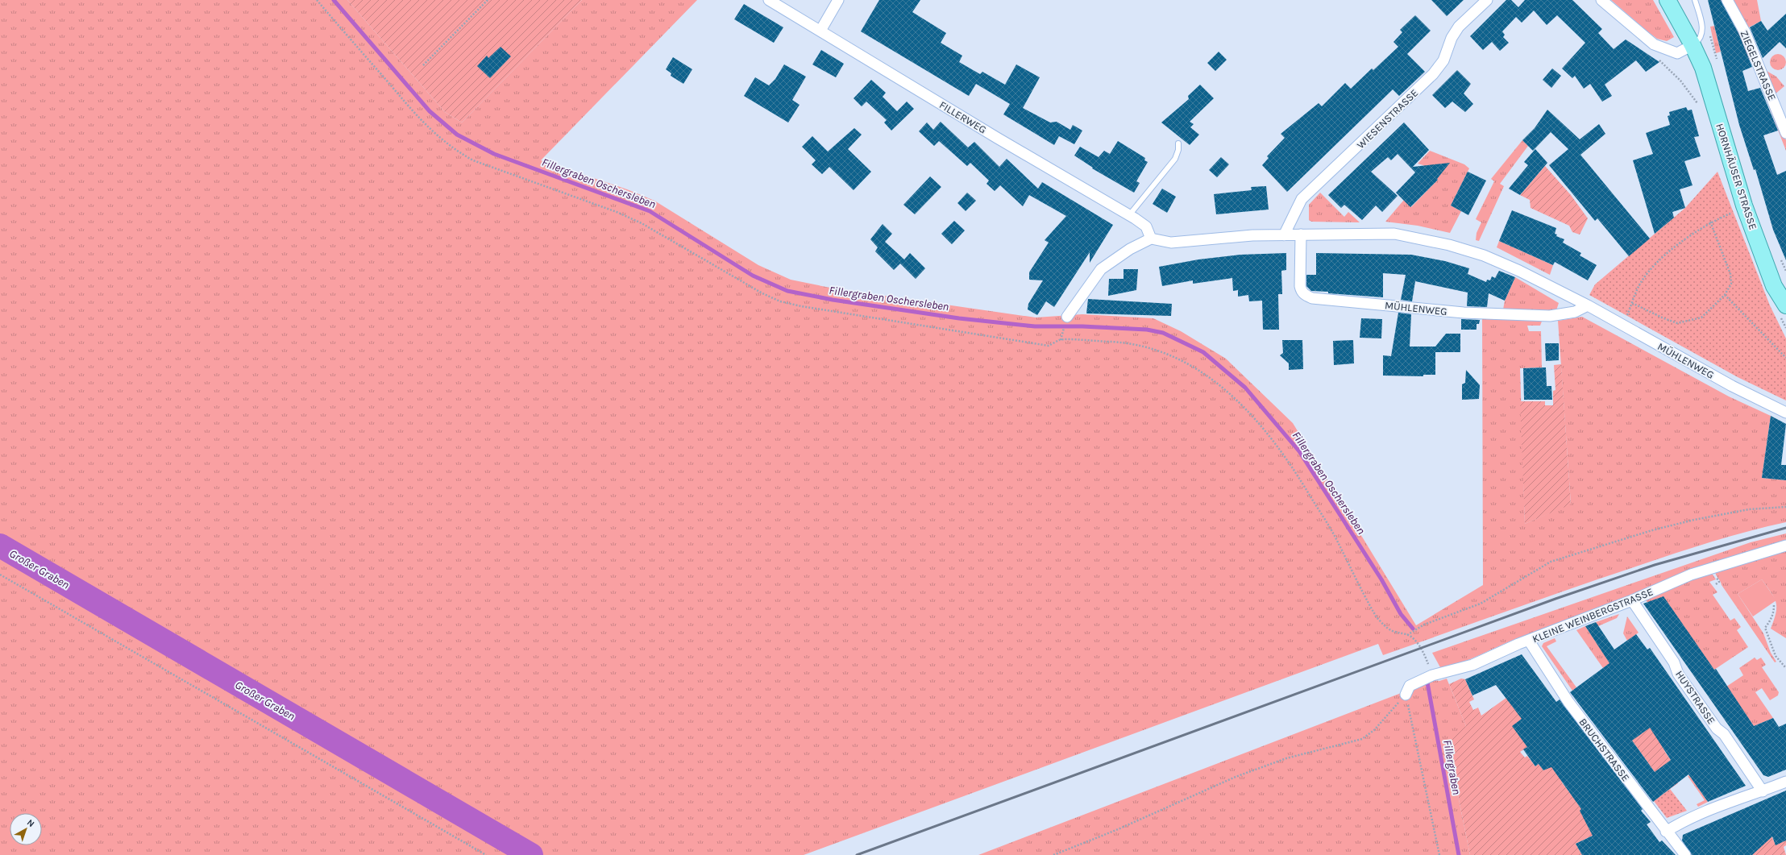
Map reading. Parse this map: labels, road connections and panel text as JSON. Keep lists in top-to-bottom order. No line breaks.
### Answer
{"streets":{"main road":["HORNHÄUSER STRASSE"],"street":["ZIEGELSTRASSE","FILLERWEG","WIESENSTRASSE","MÜHLENWEG","KLEINE WEINBERGSTRASSE","HUYSTRASSE","BRUCHSTRASSE"]},"crossings":[["FILLERWEG","MÜHLENWEG"],["WIESENSTRASSE","MÜHLENWEG"],["KLEINE WEINBERGSTRASSE","HUYSTRASSE"],["KLEINE WEINBERGSTRASSE","BRUCHSTRASSE"]],"water":["Fillergraben Oschersleben","Großer Graben","Fillergraben"],"north":"top right"}
